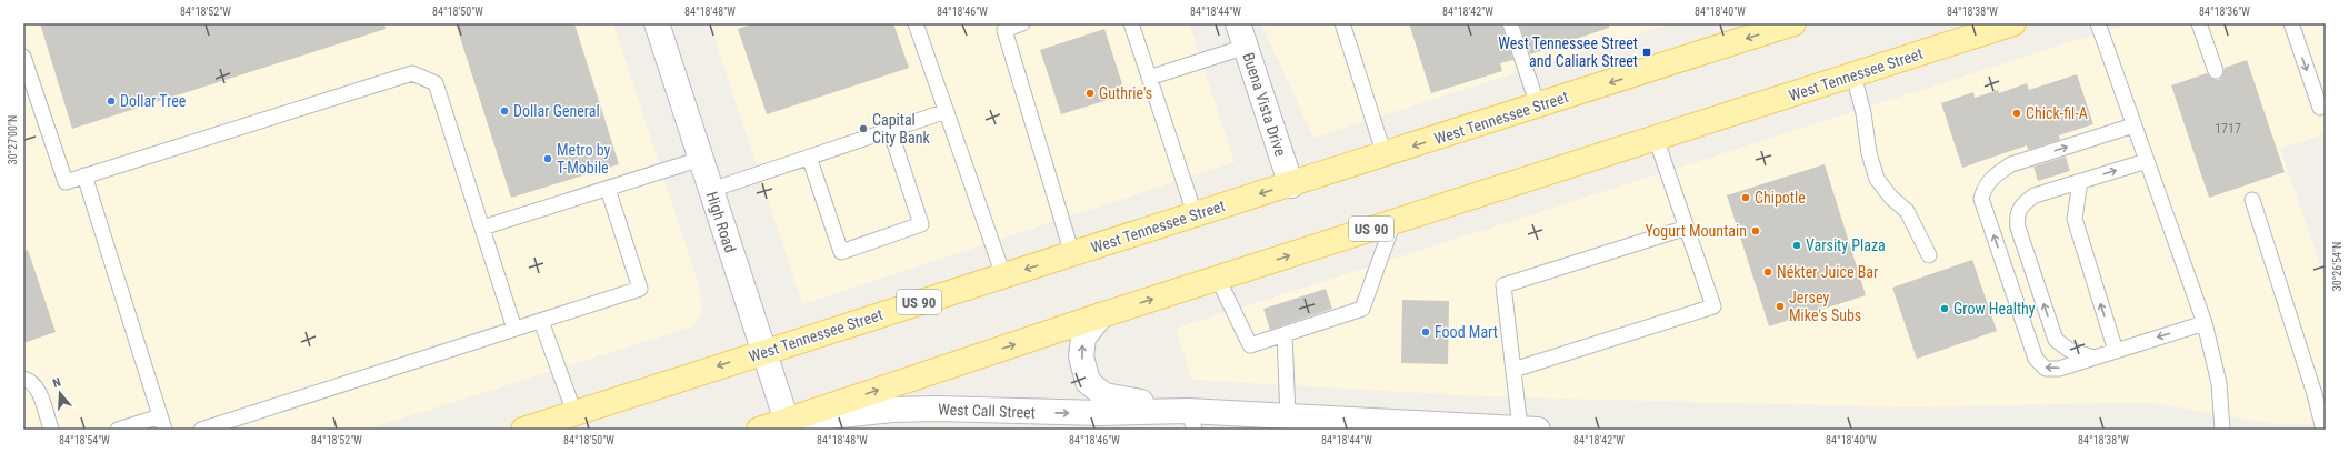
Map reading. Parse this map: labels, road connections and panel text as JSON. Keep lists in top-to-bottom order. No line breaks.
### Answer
{"streets":{"main road":["West Tennessee Street","US 90"],"street":["Buena Vista Drive","High Road","West Call Street"]},"crossings":[["West Tennessee Street","Buena Vista Drive"],["West Tennessee Street","High Road"],["West Tennessee Street","West Call Street"],["High Road","West Call Street"]],"places":{"transit":["West Tennessee Street and Caliark Street"],"other":["Guthrie's","Dollar Tree","Dollar General","Chick-fil-A","Capital City Bank","Metro by T-Mobile","Chipotle","Yogurt Mountain","Varsity Plaza","Nékter Juice Bar","Jersey Mike's Subs","Grow Healthy","Food Mart"]},"house_numbers":["1717"],"north":"top","coordinates":["84°18'52\"W","84°18'50\"W","84°18'48\"W","84°18'46\"W","84°18'44\"W","84°18'42\"W","84°18'40\"W","84°18'38\"W","84°18'36\"W","30°27'00\"N","30°26'54\"N","84°18'54\"W"]}
